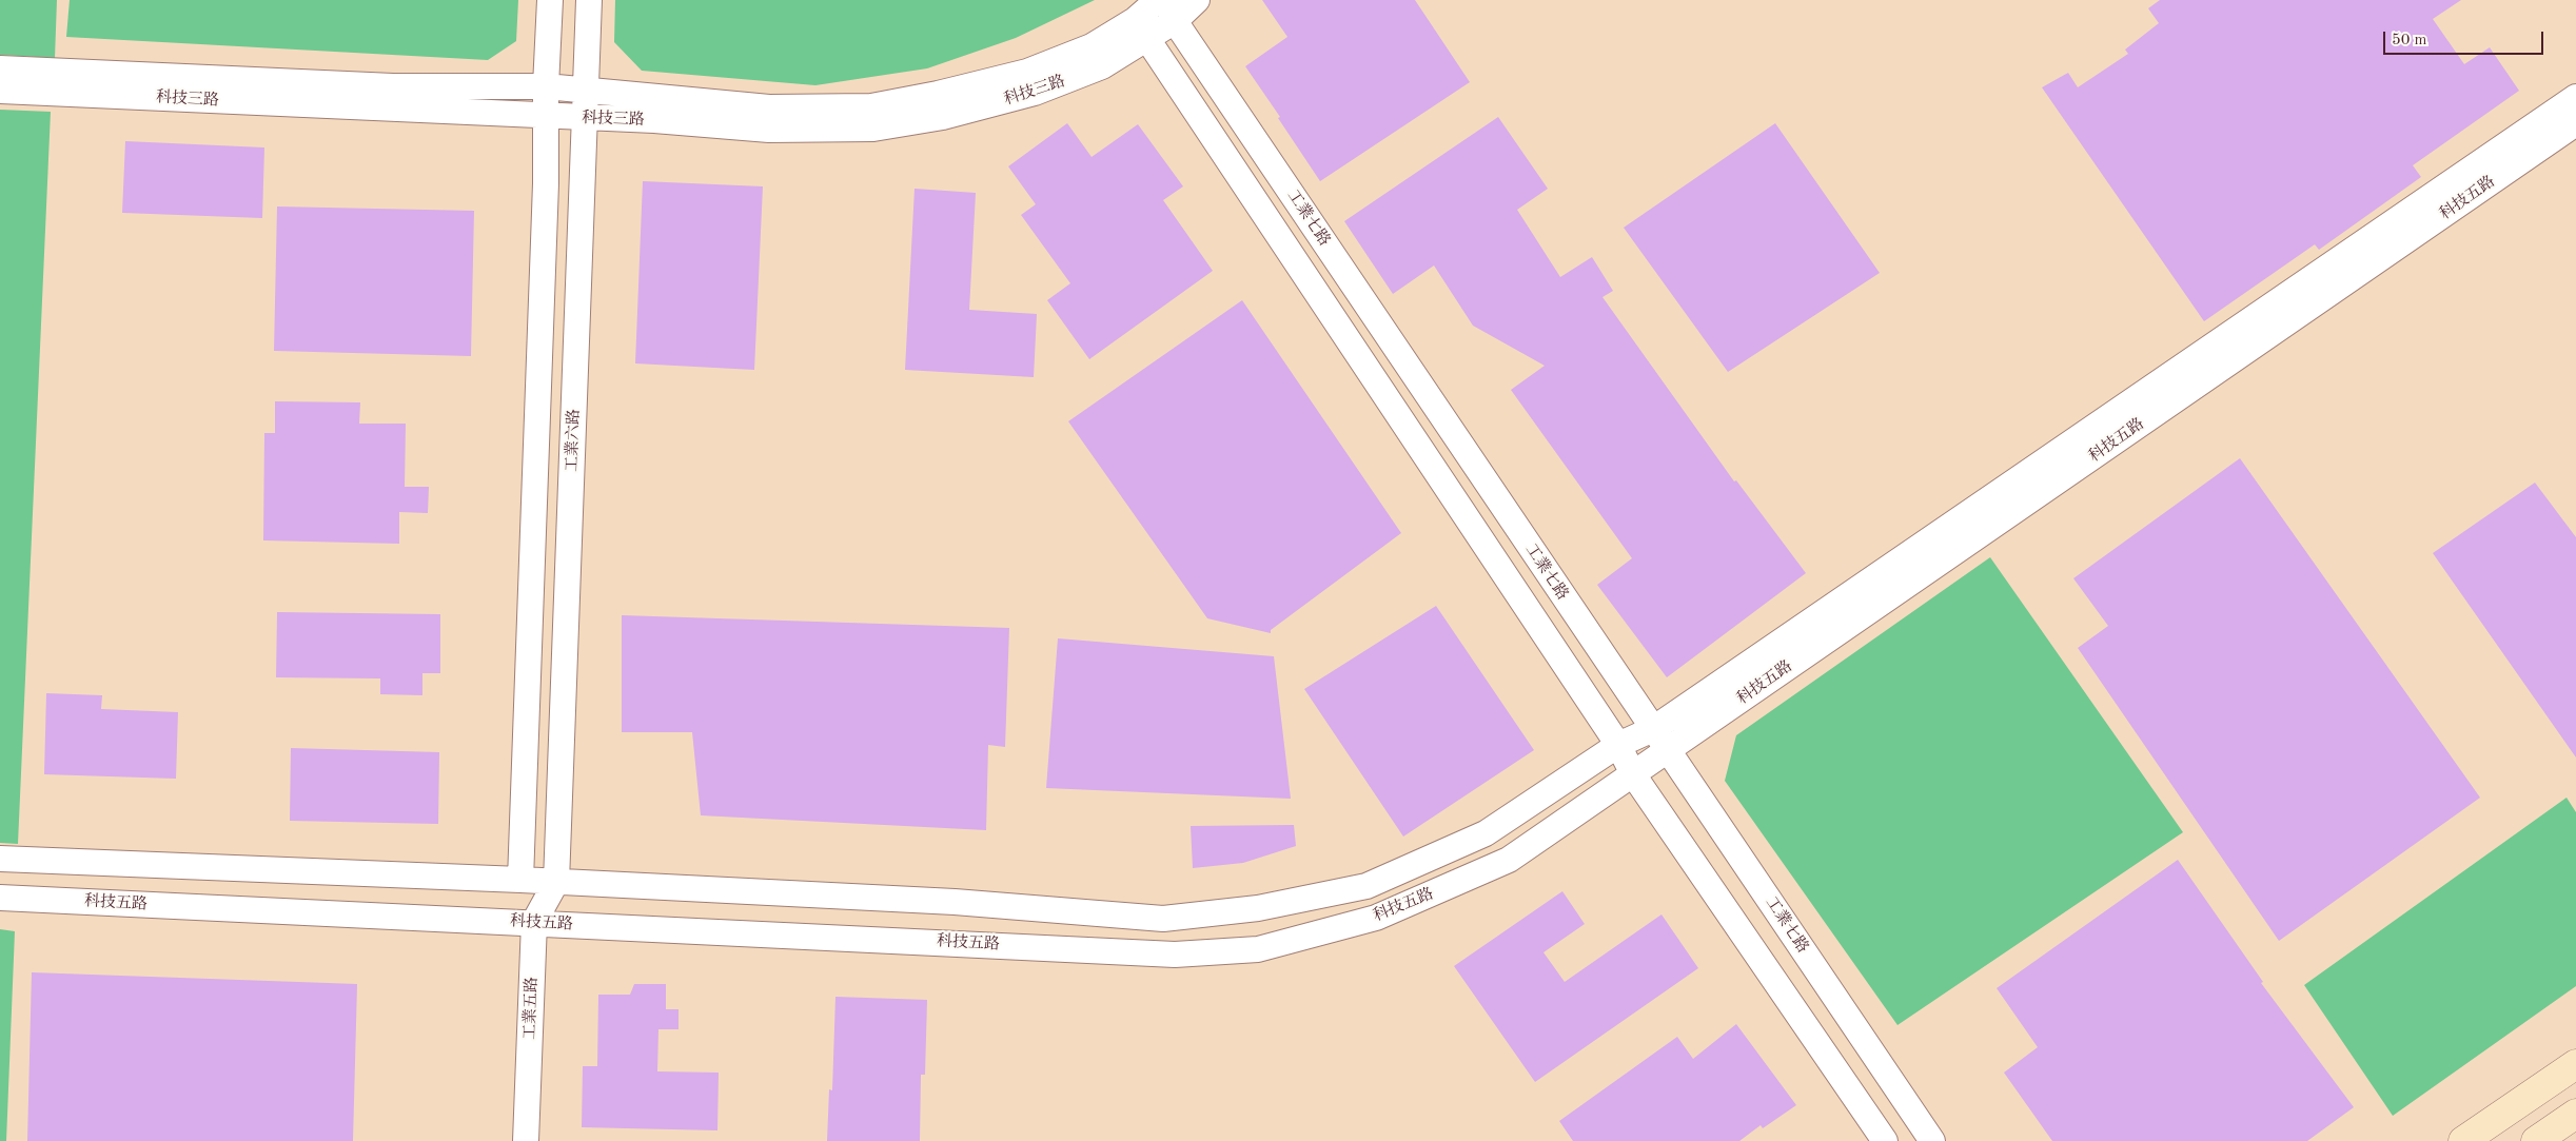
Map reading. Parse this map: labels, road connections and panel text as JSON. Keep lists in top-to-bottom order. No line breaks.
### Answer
{"streets":{"street":["科技三路","科技五路","工業七路","工業六路","工業五路"]},"crossings":[["科技三路","工業七路"],["科技三路","工業六路"],["科技五路","工業七路"],["科技五路","工業六路"],["科技五路","工業五路"],["工業六路","工業五路"]],"scale_bar":"50 m"}
